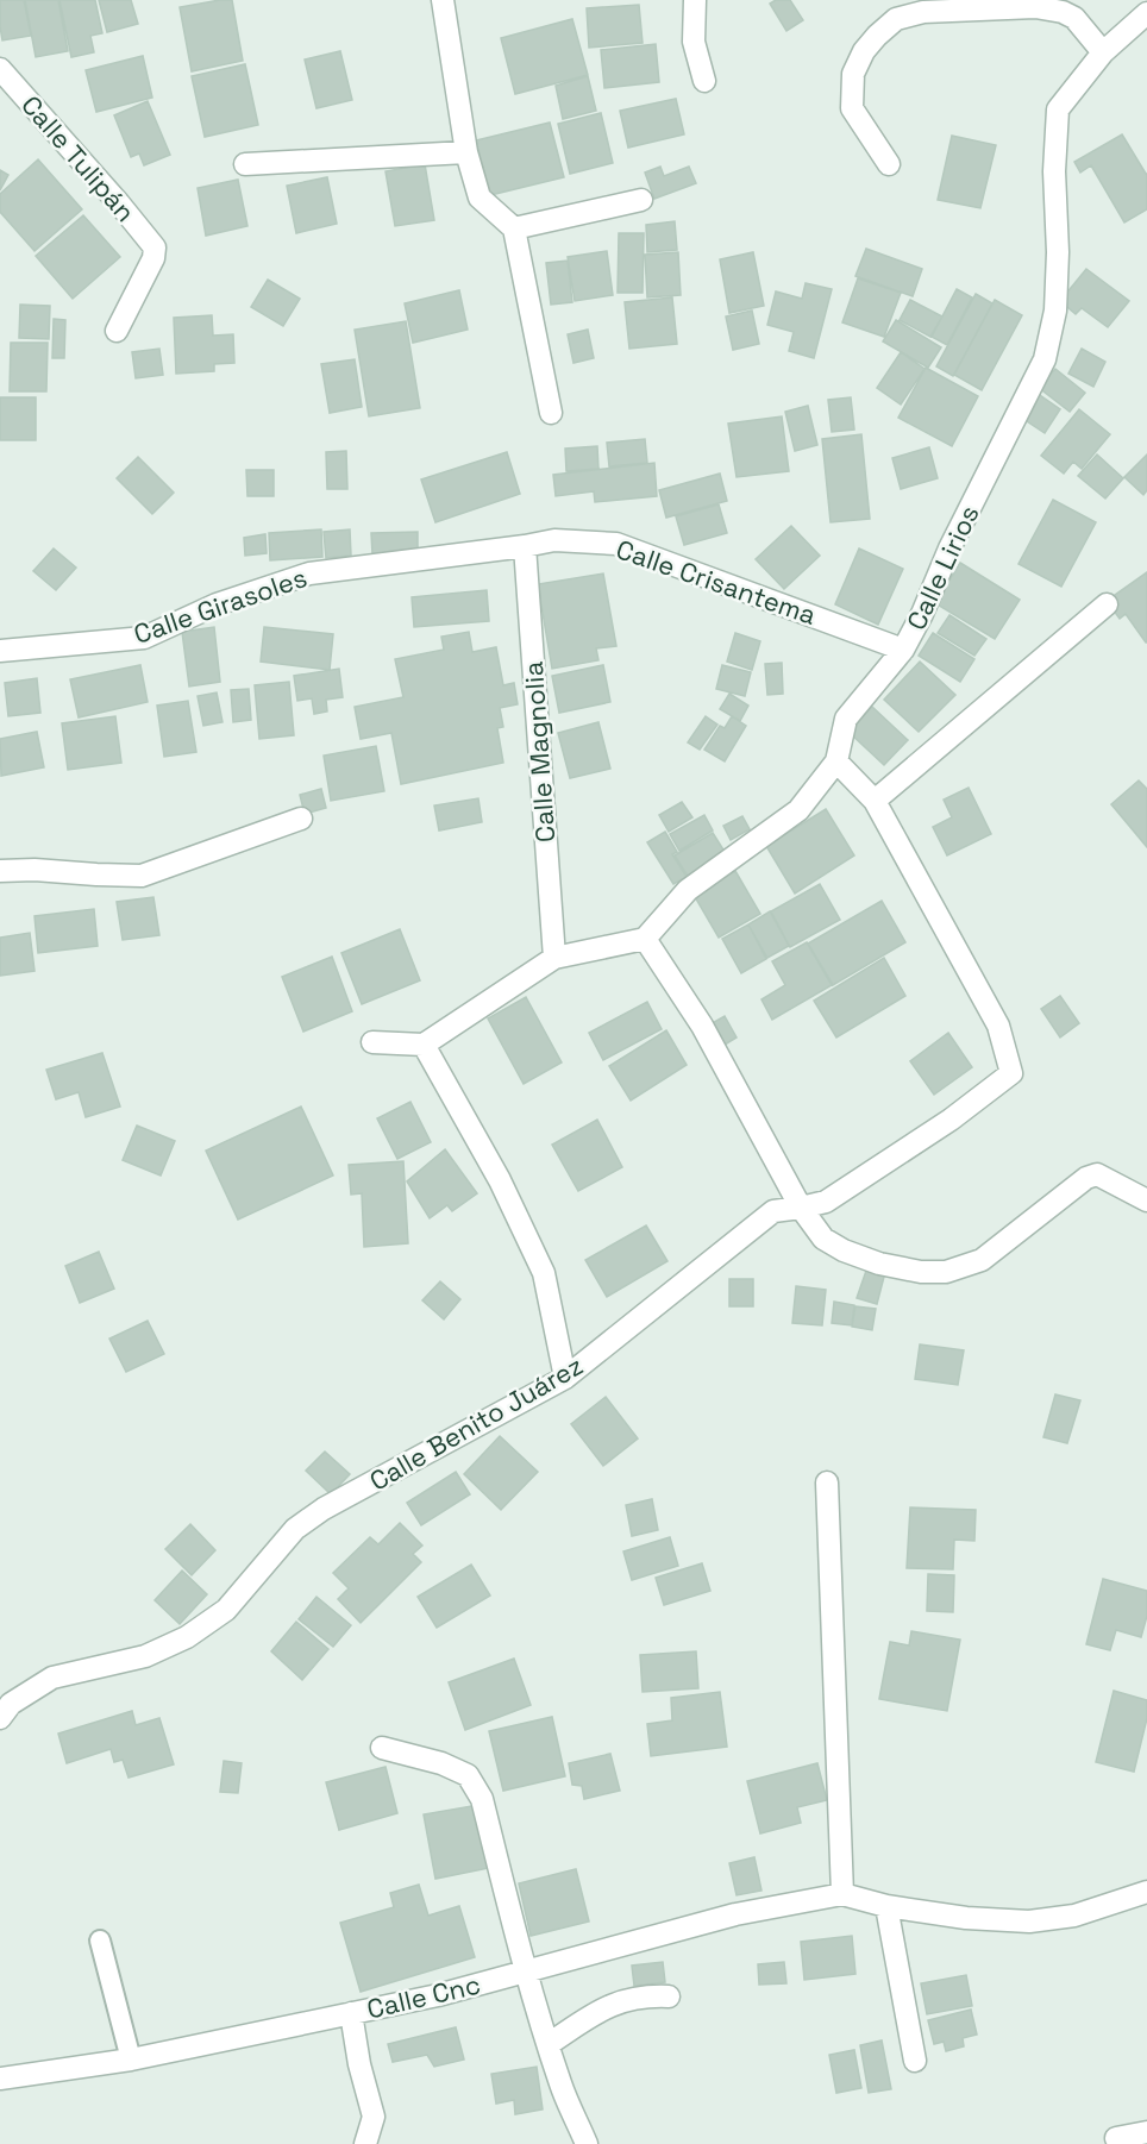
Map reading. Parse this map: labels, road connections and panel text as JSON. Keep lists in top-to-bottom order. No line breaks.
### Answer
{"streets":{"street":["Calle Tulipán","Calle Lirios","Calle Crisantema","Calle Girasoles","Calle Magnolia","Calle Benito Juárez","Calle Cnc"]},"crossings":[["Calle Lirios","Calle Crisantema"],["Calle Crisantema","Calle Girasoles"],["Calle Crisantema","Calle Magnolia"],["Calle Girasoles","Calle Magnolia"]]}
